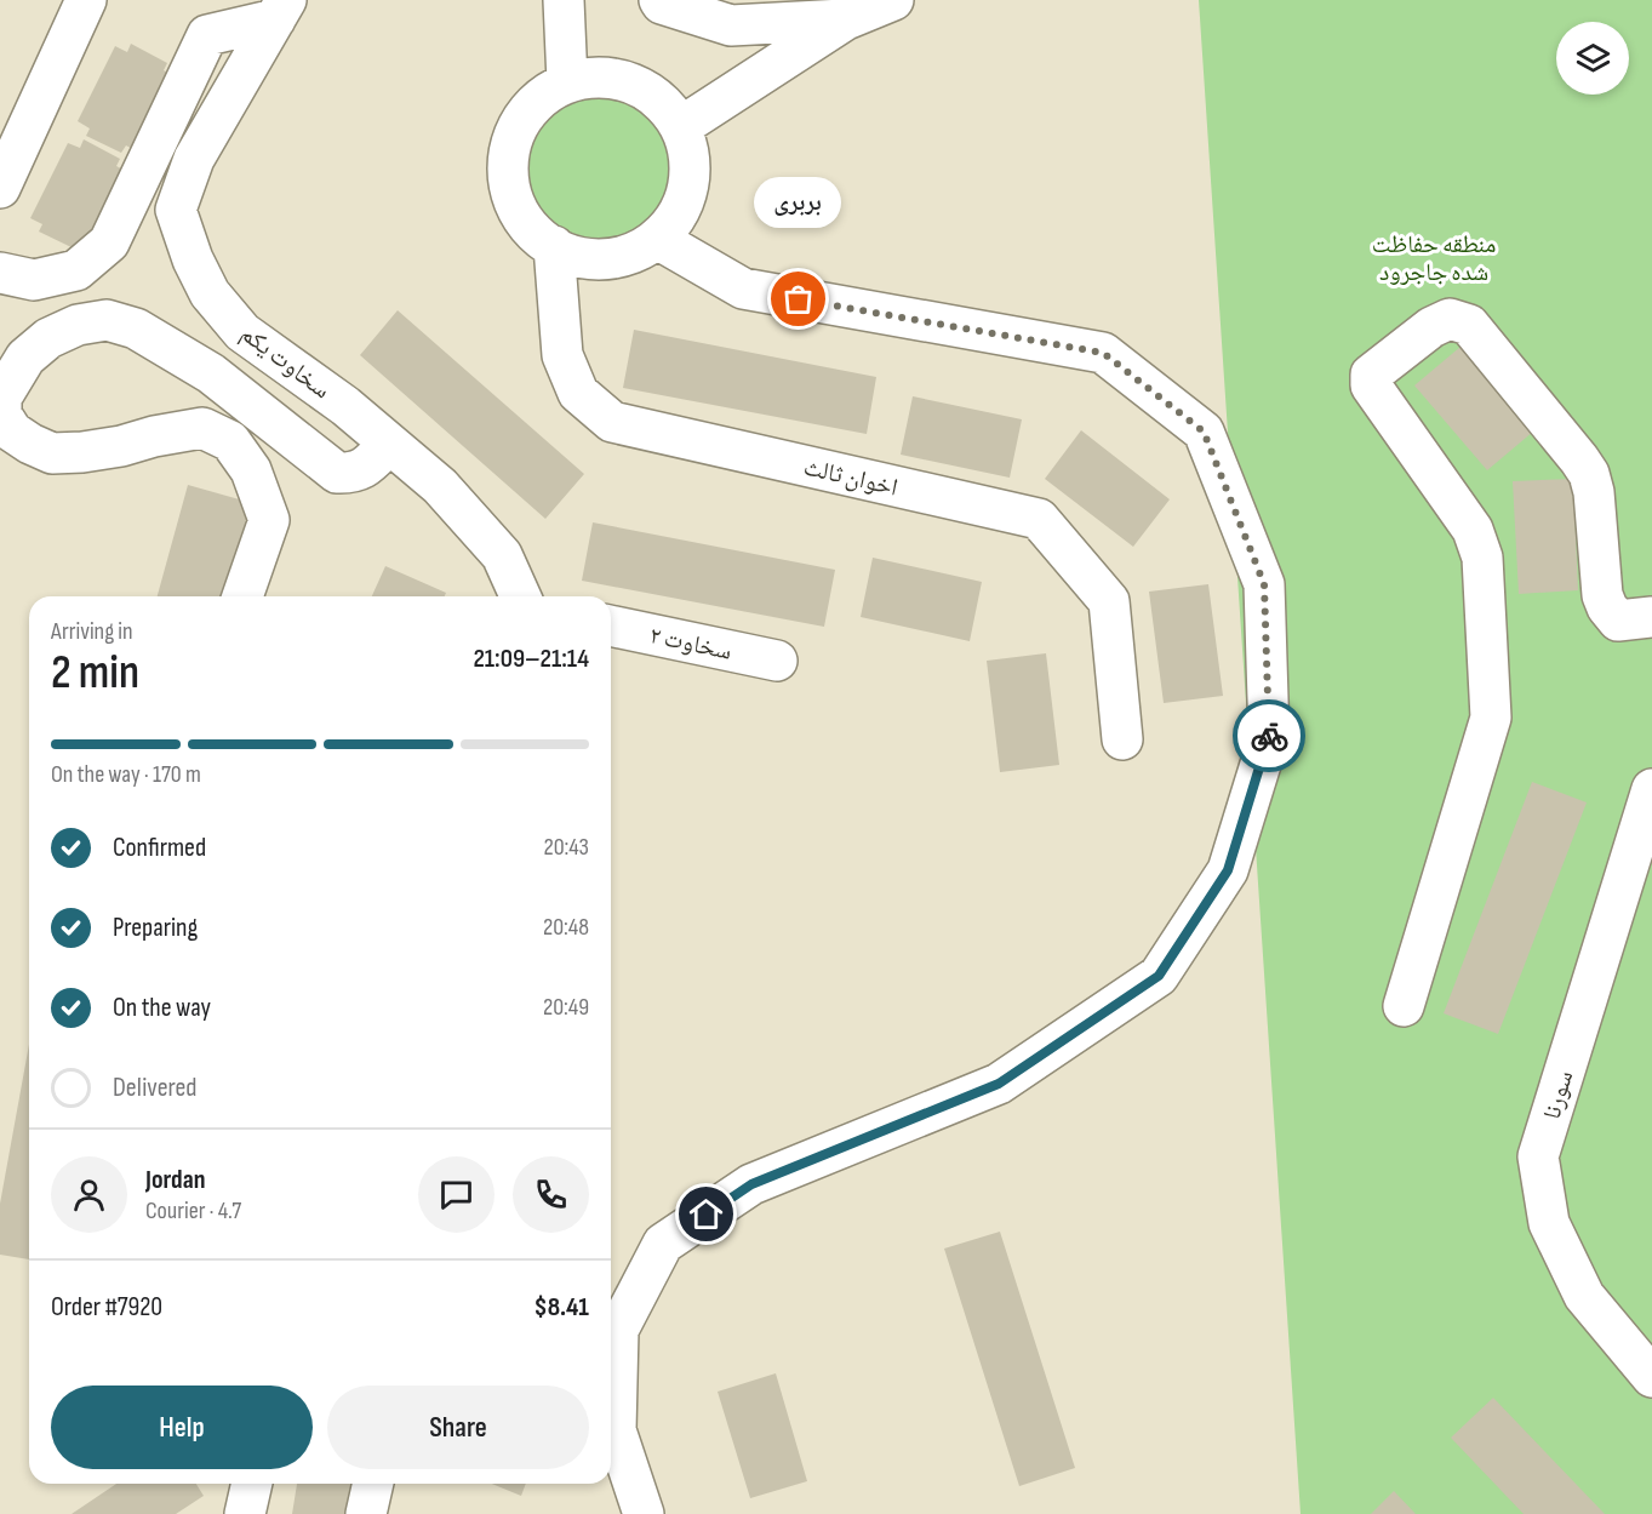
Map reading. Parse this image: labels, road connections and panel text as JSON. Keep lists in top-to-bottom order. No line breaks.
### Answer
{"streets":{"street":["سخاوت یکم","اخوان ثالث","سخاوت ۲","سورنا"]},"parks":["منطقه حفاظت شده جاجرود"],"places":["بربری"],"page":{"bubble":"بربری","heading":["2 min","Arriving in","21:09–21:14"],"panel":["Jordan","Courier · 4.7","Order #7920","$8.41"],"bar":"On the way · 170 m","list":[["Confirmed","20:43"],["Preparing","20:48"],["On the way","20:49"],"Delivered"],"buttons":["Help","Share"]}}
